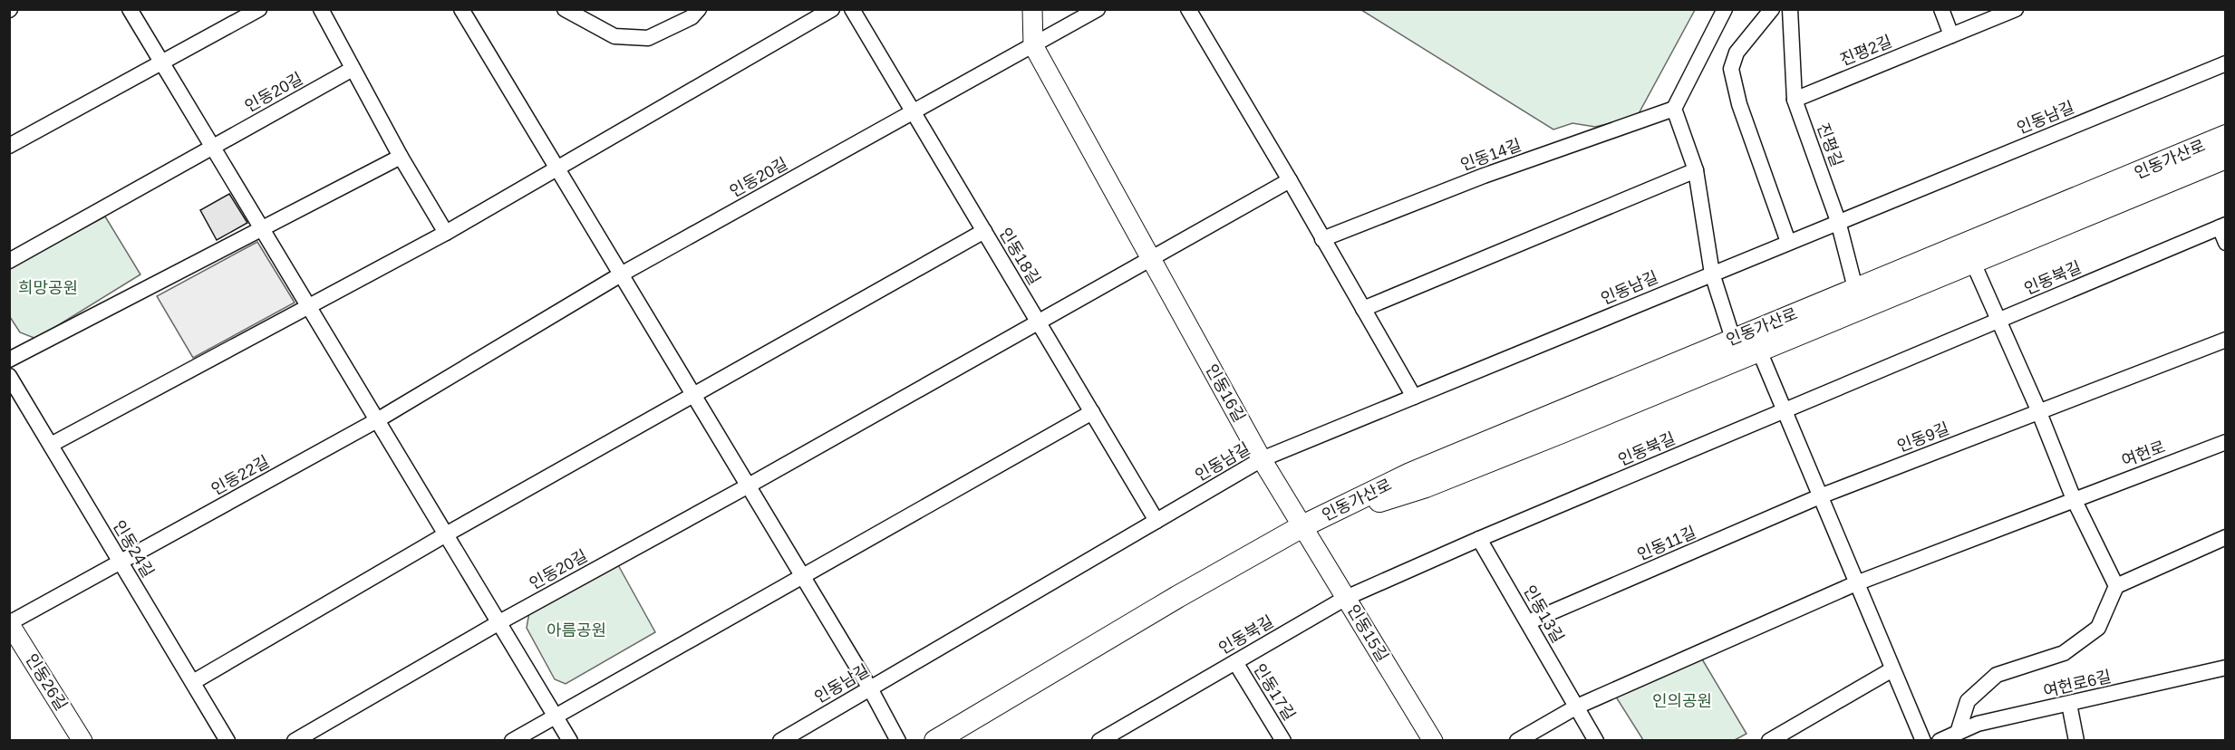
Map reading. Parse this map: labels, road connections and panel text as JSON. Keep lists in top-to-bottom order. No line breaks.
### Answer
{"streets":{"main road":["인동가산로"],"street":["진평2길","인동20길","인동남길","진평길","인동14길","인동18길","인동북길","인동16길","인동9길","여헌로","인동22길","인동11길","인동24길","인동13길","인동15길","인동26길","여헌로6길","인동17길"]},"crossings":[["진평2길","진평길"],["인동20길","인동18길"],["인동20길","인동22길"],["인동남길","진평길"],["인동남길","인동18길"],["인동남길","인동16길"],["진평길","인동가산로"],["인동가산로","인동16길"],["인동가산로","인동15길"],["인동북길","인동13길"],["인동북길","인동15길"],["인동북길","인동17길"],["인동16길","인동15길"],["인동9길","인동11길"],["인동22길","인동24길"],["인동22길","인동26길"],["인동11길","인동13길"],["인동24길","인동26길"]],"parks":["희망공원","아름공원","인의공원"]}
